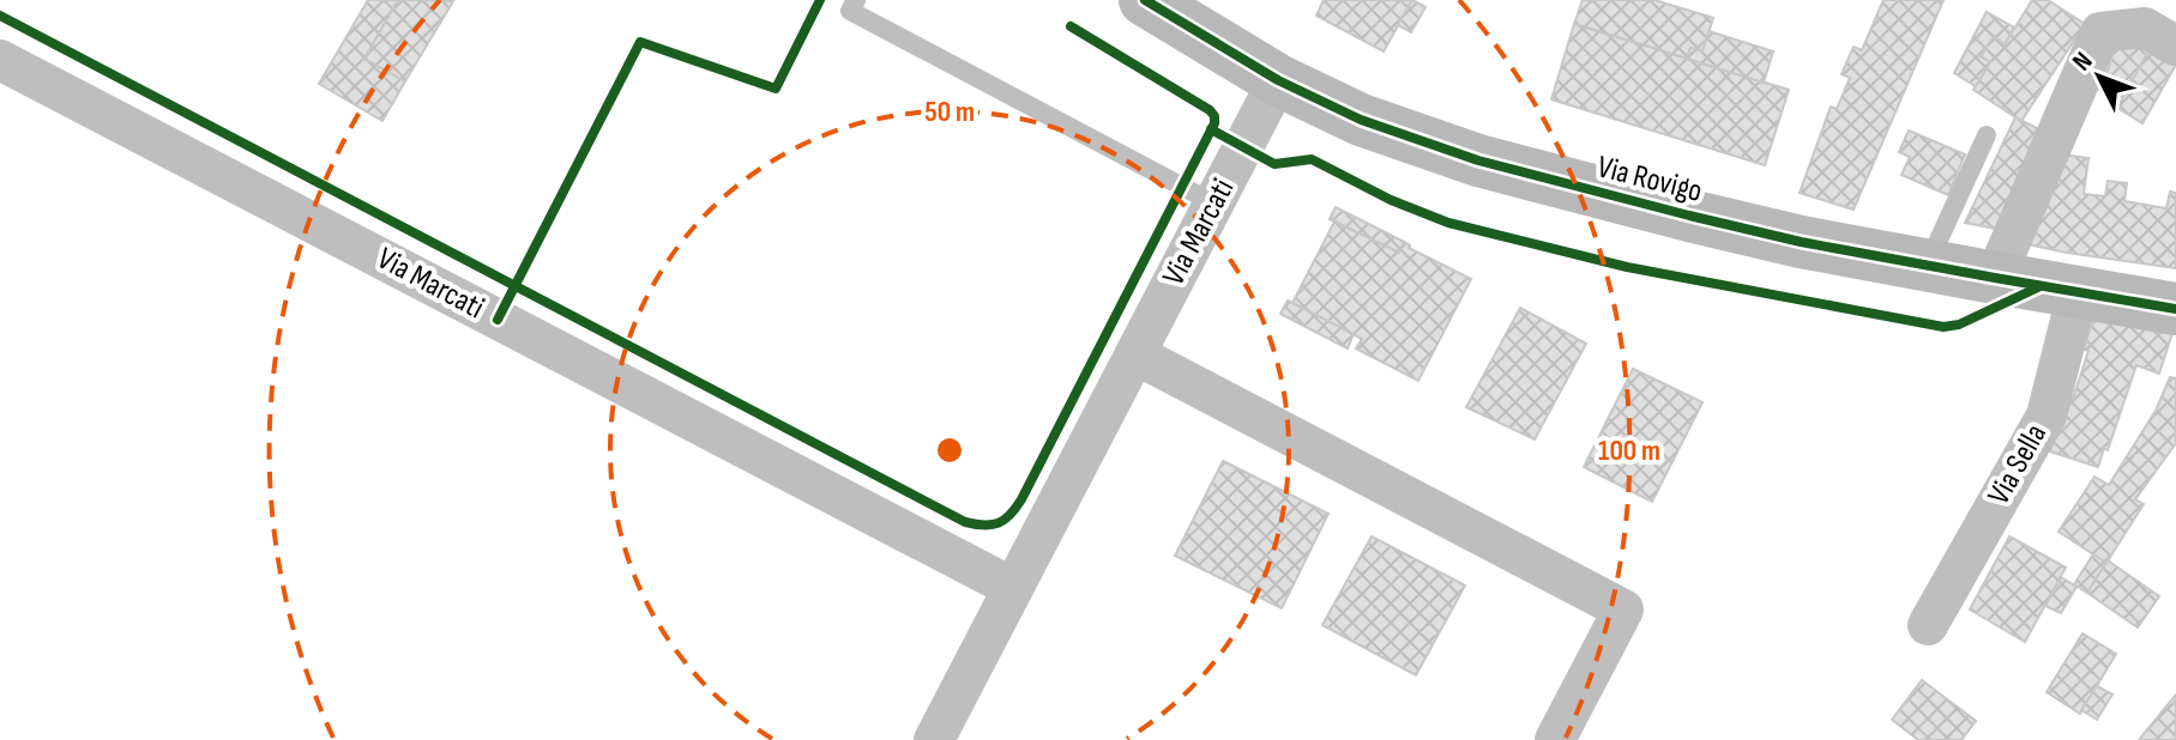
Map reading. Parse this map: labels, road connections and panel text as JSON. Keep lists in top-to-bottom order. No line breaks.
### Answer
{"streets":{"main road":["Via Rovigo"],"street":["Via Marcati","Via Sella"]},"crossings":[["Via Rovigo","Via Marcati"],["Via Rovigo","Via Sella"]],"north":"top left","rings":["50 m","100 m"]}
